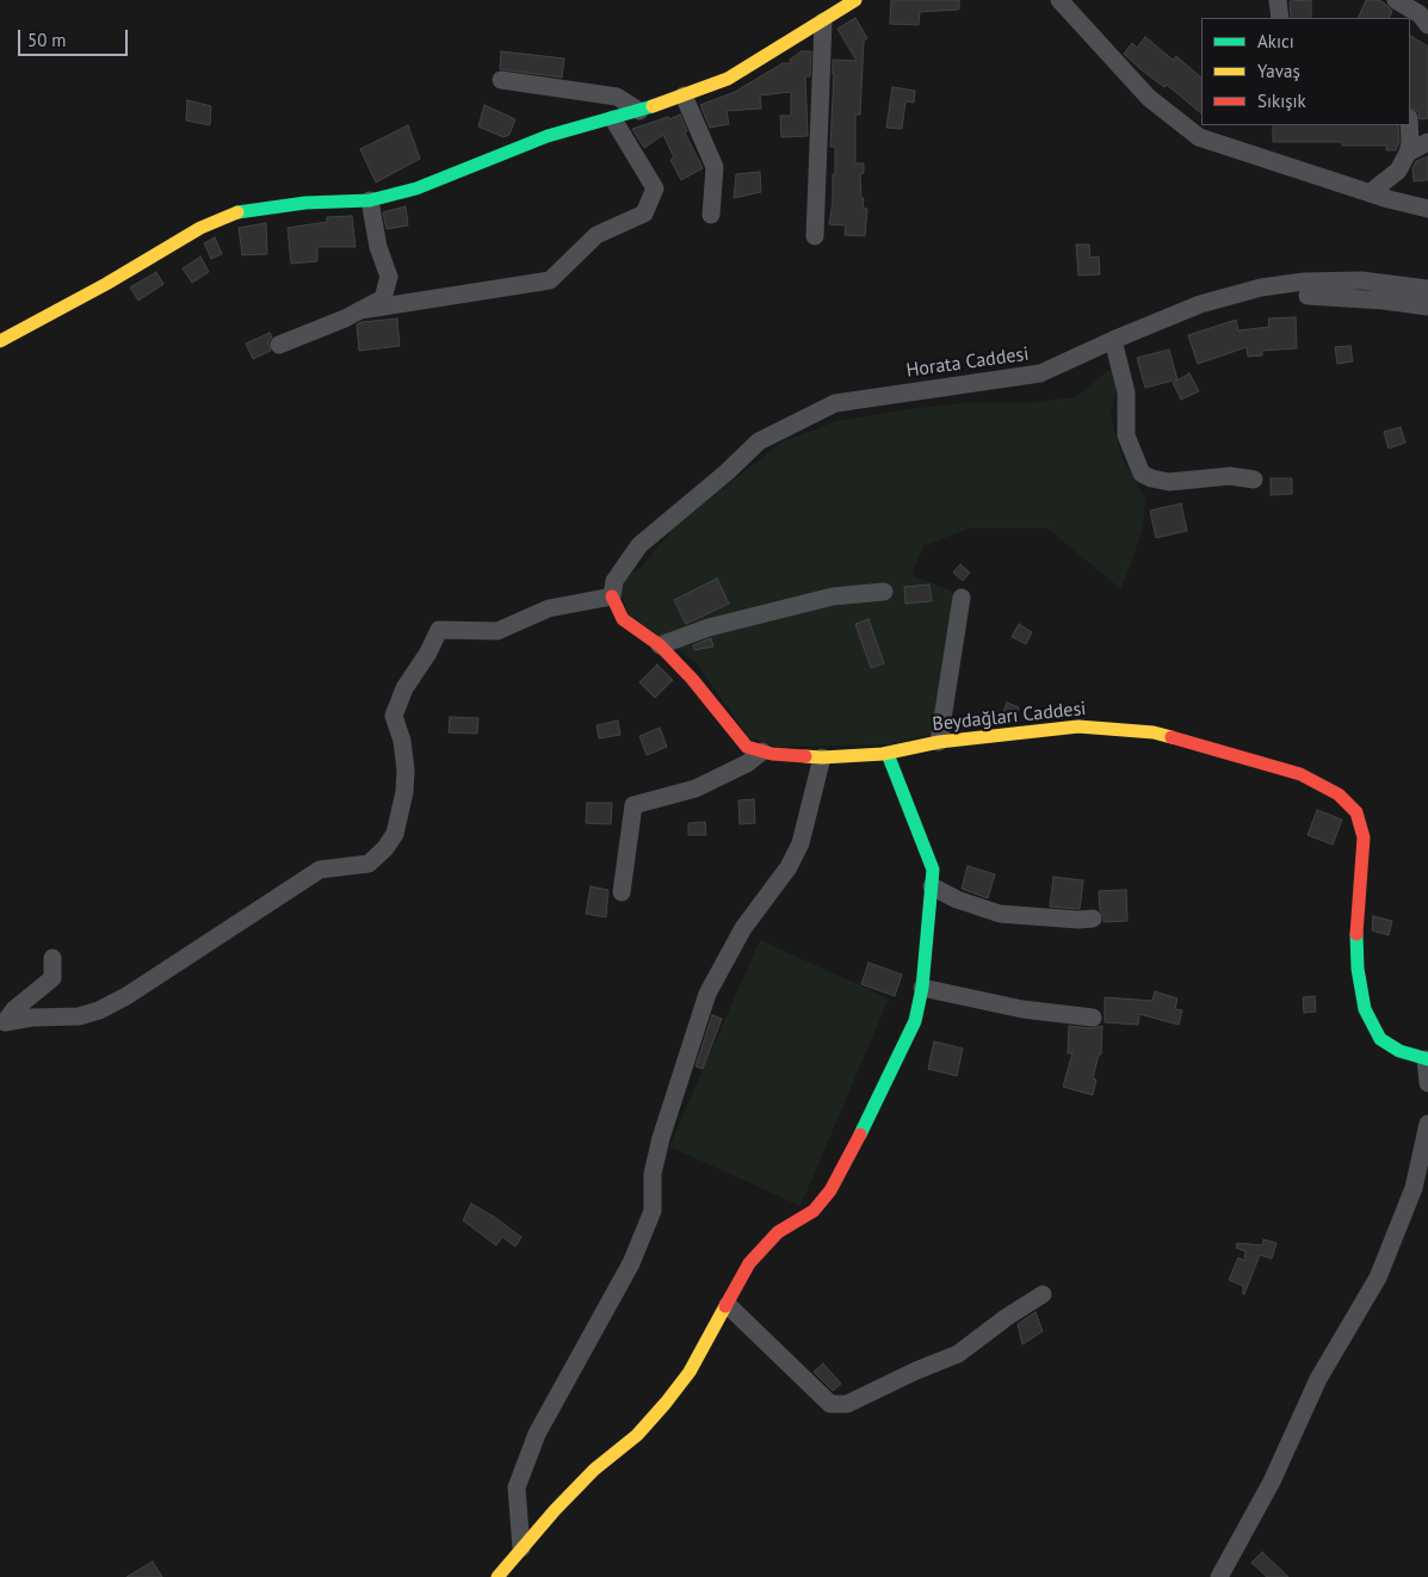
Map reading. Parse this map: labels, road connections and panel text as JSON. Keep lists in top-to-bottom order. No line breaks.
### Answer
{"streets":{"street":["Horata Caddesi","Beydağları Caddesi"]},"crossings":[["Horata Caddesi","Beydağları Caddesi"]],"legend":["Akıcı","Yavaş","Sıkışık"],"scale_bar":"50 m"}
